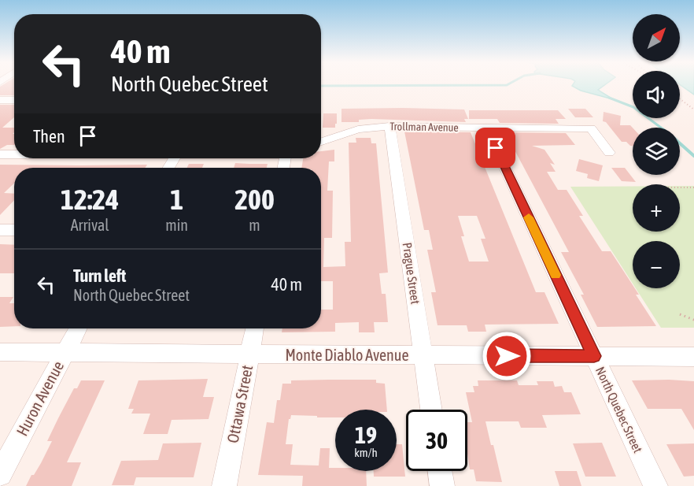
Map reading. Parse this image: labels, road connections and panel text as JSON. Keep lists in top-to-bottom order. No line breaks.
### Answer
{"streets":{"street":["Trollman Avenue","Prague Street","Monte Diablo Avenue","Huron Avenue","Ottawa Street","North Quebec Street"]},"crossings":[["Trollman Avenue","Prague Street"],["Trollman Avenue","North Quebec Street"],["Prague Street","Monte Diablo Avenue"],["Monte Diablo Avenue","Huron Avenue"],["Monte Diablo Avenue","Ottawa Street"],["Monte Diablo Avenue","North Quebec Street"]],"north":"top right","page":{"map_buttons":["+","−"],"turn":["40 m","North Quebec Street"],"then":"Then","eta":["12:24","Arrival","1","min","200","m"],"list":[{"name":"Turn left","note":"North Quebec Street","value":"40 m"}],"speed":"19 km/h","limit":"30"}}
